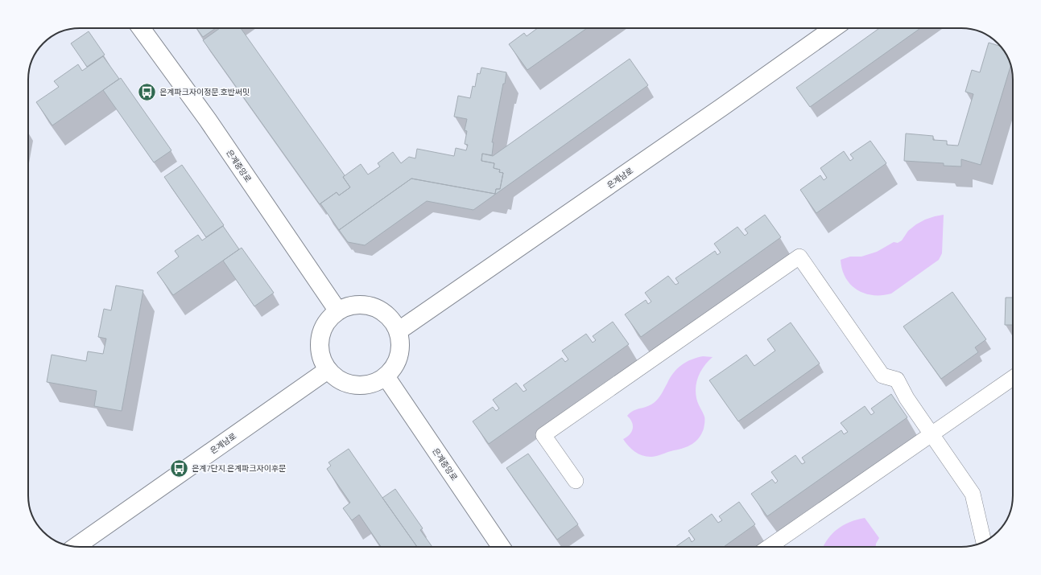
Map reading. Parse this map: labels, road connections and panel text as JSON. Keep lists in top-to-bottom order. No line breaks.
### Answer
{"streets":{"street":["은계중앙로","은계남로"]},"crossings":[["은계중앙로","은계남로"]],"places":{"bus stop":["은계파크자이정문.호반써밋","은계7단지.은계파크자이후문"]}}
